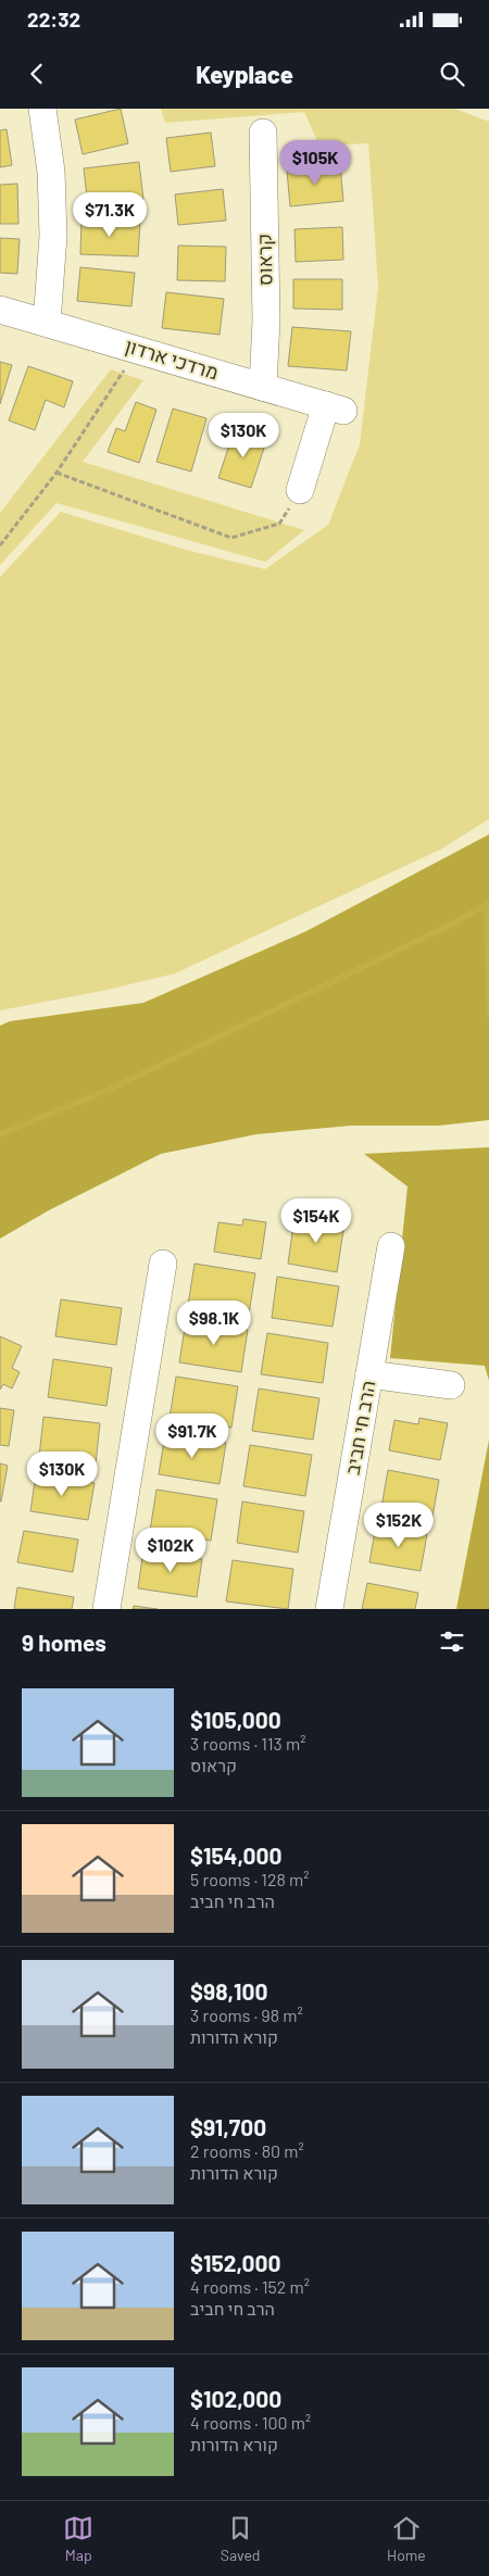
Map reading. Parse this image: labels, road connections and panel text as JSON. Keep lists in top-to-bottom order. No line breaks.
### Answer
{"streets":{"street":["קראוס","מרדכי ארדון","הרב חי חביב"]},"crossings":[["קראוס","מרדכי ארדון"]],"page":{"status":"22:32","header":"Keyplace","price":["$105K","$71.3K","$130K","$154K","$98.1K","$91.7K","$130K","$152K","$102K"],"heading":"9 homes","list":[{"name":"$105,000","note":"3 rooms · 113 m² · קראוס"},{"name":"$154,000","note":"5 rooms · 128 m² · הרב חי חביב"},{"name":"$98,100","note":"3 rooms · 98 m² · קורא הדורות"},{"name":"$91,700","note":"2 rooms · 80 m² · קורא הדורות"},{"name":"$152,000","note":"4 rooms · 152 m² · הרב חי חביב"},{"name":"$102,000","note":"4 rooms · 100 m² · קורא הדורות"}],"tabs":["Map","Saved","Home"]}}
